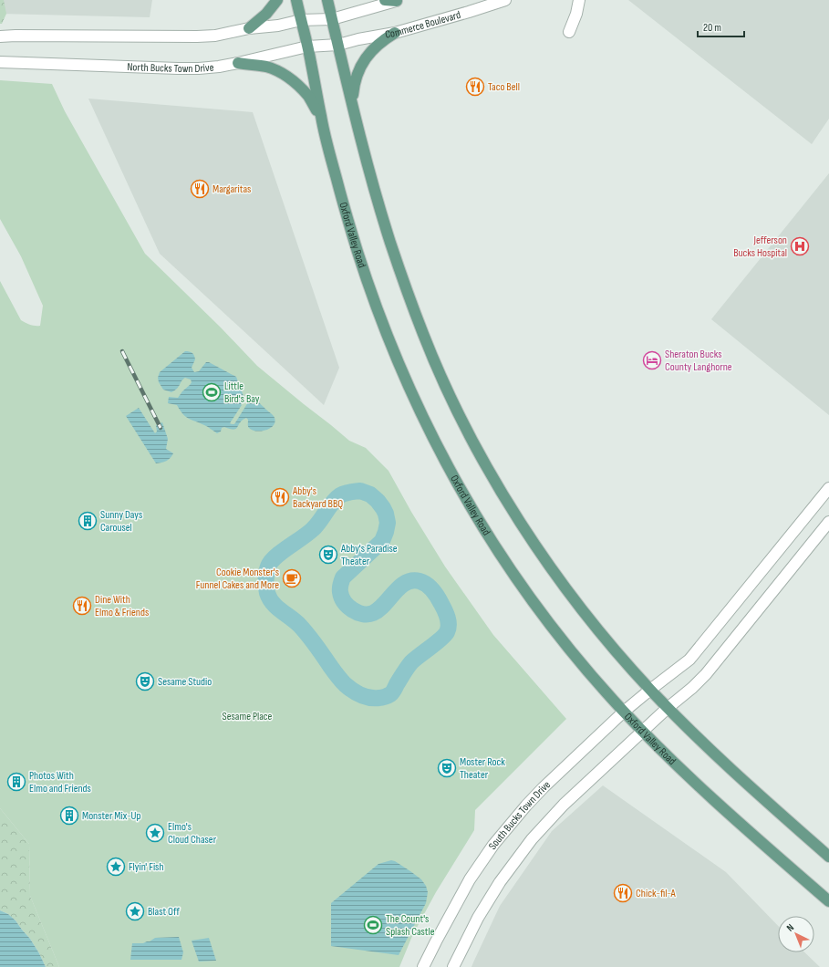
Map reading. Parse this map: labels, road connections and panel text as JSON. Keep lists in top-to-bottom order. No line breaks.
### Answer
{"streets":{"main road":["Oxford Valley Road"],"street":["Commerce Boulevard","North Bucks Town Drive","South Bucks Town Drive"]},"crossings":[["Commerce Boulevard","North Bucks Town Drive"],["North Bucks Town Drive","Oxford Valley Road"],["Oxford Valley Road","South Bucks Town Drive"]],"parks":["Sesame Place"],"places":{"restaurant":["Taco Bell","Margaritas","Abby's Backyard BBQ","Dine With Elmo & Friends","Chick-fil-A"],"hospital":["Jefferson Bucks Hospital"],"hotel":["Sheraton Bucks County Langhorne"],"sports":["Little Bird's Bay","The Count's Splash Castle"],"building":["Sunny Days Carousel","Photos With Elmo and Friends","Monster Mix-Up"],"theatre":["Abby's Paradise Theater","Sesame Studio","Moster Rock Theater"],"cafe":["Cookie Monster's Funnel Cakes and More"],"place":["Elmo's Cloud Chaser","Flyin' Fish","Blast Off"]},"scale_bar":"20 m","north":"top left"}
